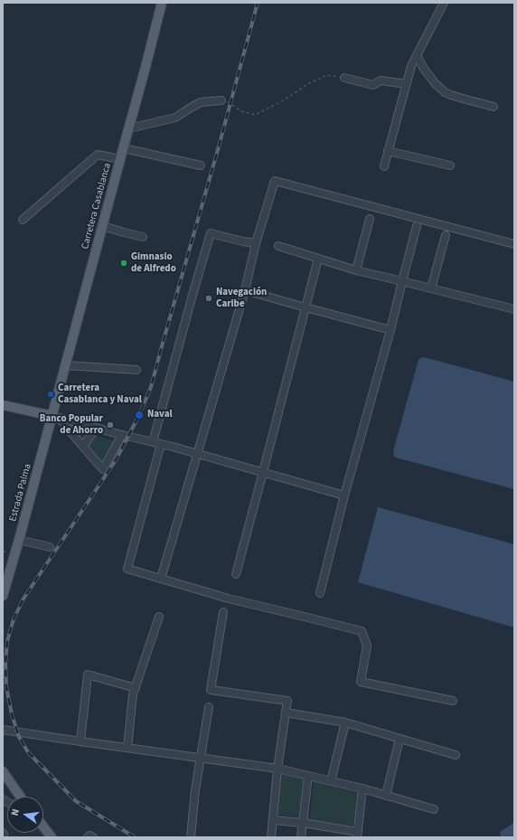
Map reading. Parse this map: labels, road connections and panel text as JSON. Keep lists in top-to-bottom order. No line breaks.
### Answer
{"streets":{"main road":["Carretera Casablanca","Estrada Palma"]},"crossings":[["Carretera Casablanca","Estrada Palma"]],"places":["Gimnasio de Alfredo","Navegación Caribe","Carretera Casablanca y Naval","Naval","Banco Popular de Ahorro"],"north":"left"}
